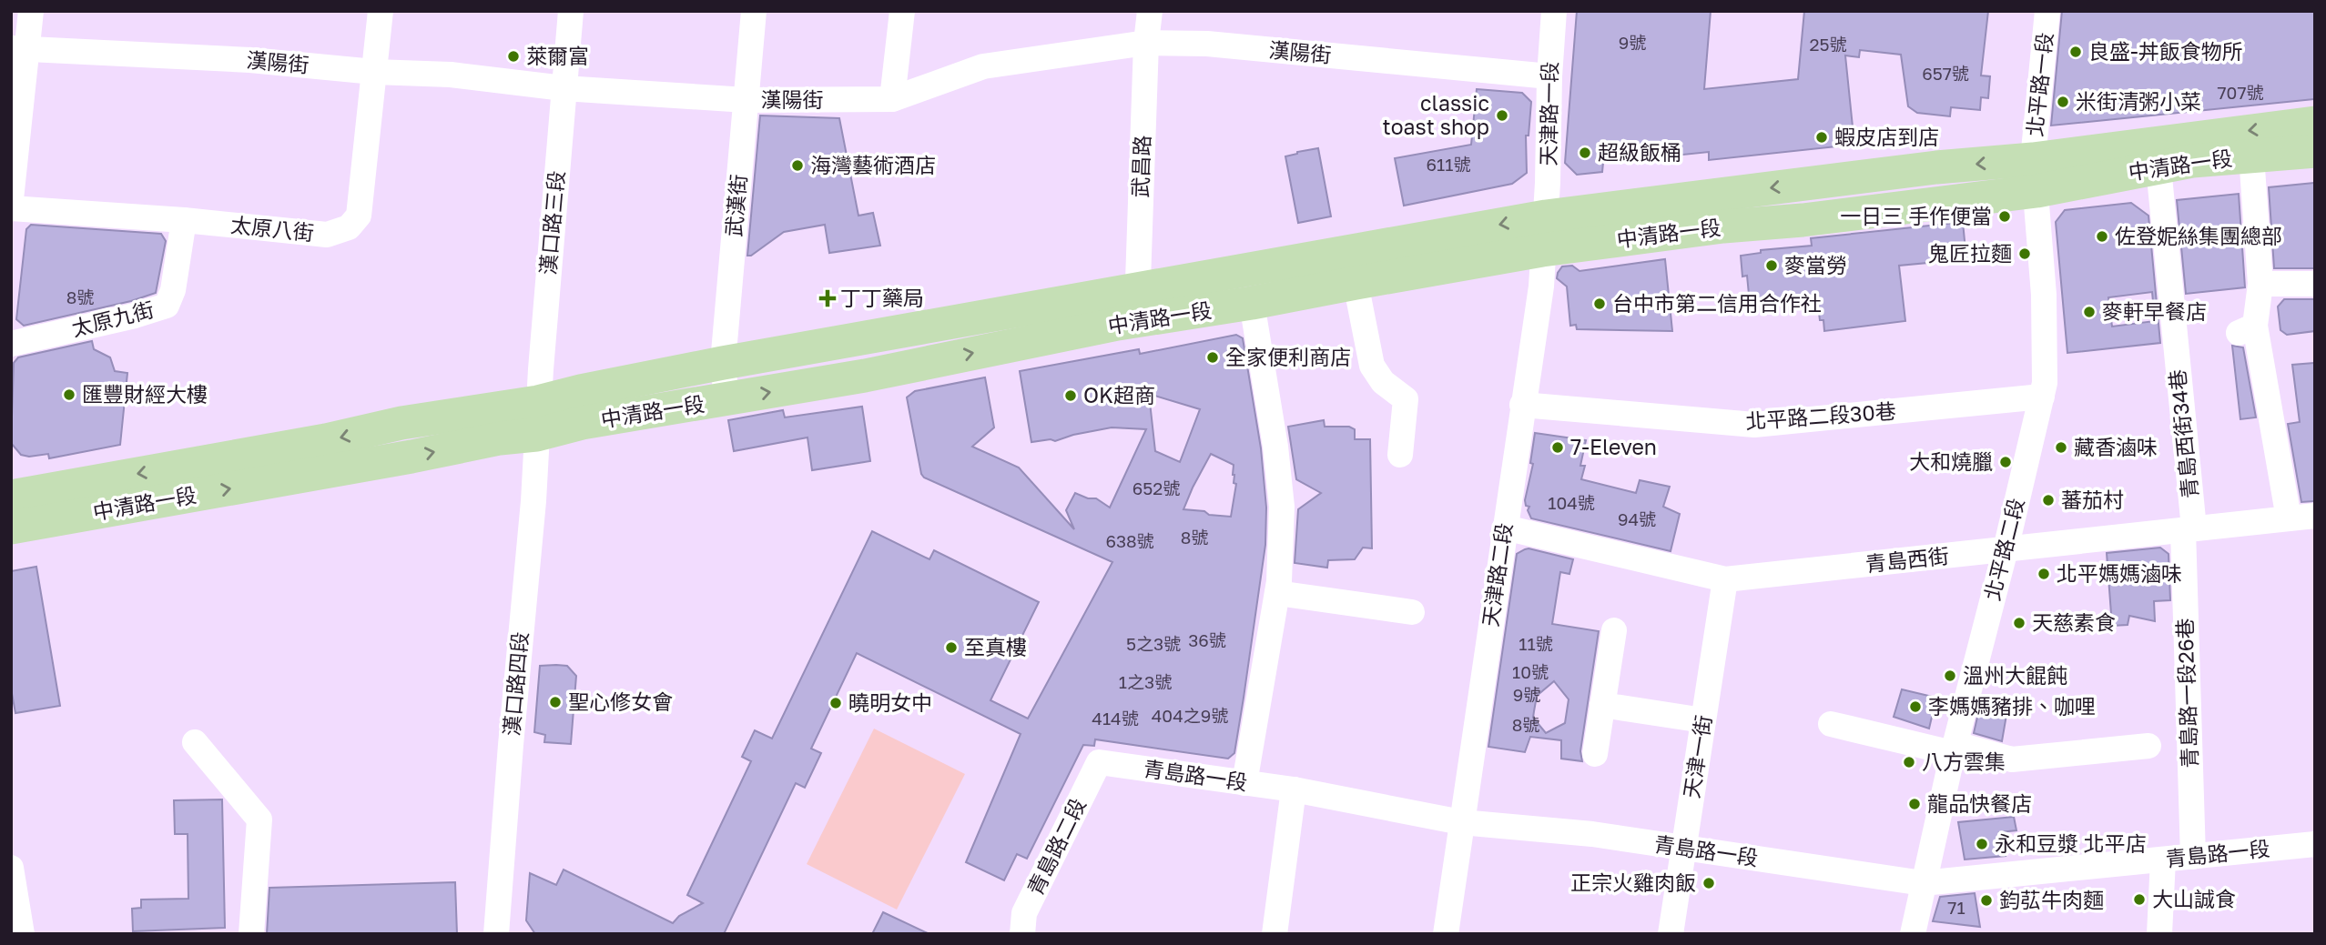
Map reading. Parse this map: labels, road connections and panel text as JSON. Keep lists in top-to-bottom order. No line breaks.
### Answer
{"streets":{"main road":["中清路一段"],"street":["漢陽街","北平路一段","天津路一段","武昌路","武漢街","漢口路三段","太原八街","太原九街","北平路二段30巷","青島西街34巷","北平路二段","青島西街","天津路二段","漢口路四段","青島路一段26巷","天津一街","青島路一段","青島路二段"]},"crossings":[["漢陽街","天津路一段"],["漢陽街","武昌路"],["漢陽街","武漢街"],["漢陽街","漢口路三段"],["漢陽街","太原八街"],["北平路一段","中清路一段"],["北平路一段","北平路二段"],["天津路一段","中清路一段"],["天津路一段","天津路二段"],["中清路一段","武昌路"],["中清路一段","武漢街"],["中清路一段","漢口路三段"],["中清路一段","青島西街34巷"],["中清路一段","北平路二段"],["中清路一段","天津路二段"],["中清路一段","漢口路四段"],["漢口路三段","漢口路四段"],["太原八街","太原九街"],["北平路二段30巷","北平路二段"],["北平路二段30巷","天津路二段"],["青島西街34巷","青島西街"],["青島西街34巷","青島路一段26巷"],["北平路二段","青島西街"],["北平路二段","青島路一段"],["青島西街","天津路二段"],["青島西街","青島路一段26巷"],["青島西街","天津一街"],["天津路二段","青島路一段"],["青島路一段26巷","青島路一段"],["天津一街","青島路一段"],["青島路一段","青島路二段"]],"places":{"other":["良盛-丼飯食物所","萊爾富","米街清粥小菜","classic toast shop","蝦皮店到店","超級飯桶","海灣藝術酒店","一日三 手作便當","佐登妮絲集團總部","鬼匠拉麵","麥當勞","台中市第二信用合作社","麥軒早餐店","全家便利商店","匯豐財經大樓","OK超商","7-Eleven","藏香滷味","大和燒臘","蕃茄村","北平媽媽滷味","天慈素食","至真樓","溫州大餛飩","聖心修女會","曉明女中","李媽媽豬排、咖哩","八方雲集","龍品快餐店","永和豆漿 北平店","正宗火雞肉飯","大山誠食","鈞苰牛肉麵"],"health":["丁丁藥局"]},"house_numbers":["9號","25號","657號","707號","611號","8號","652號","104號","94號","8號","638號","36號","5之3號","11號","10號","1之3號","9號","404之9號","414號","8號","71"]}
